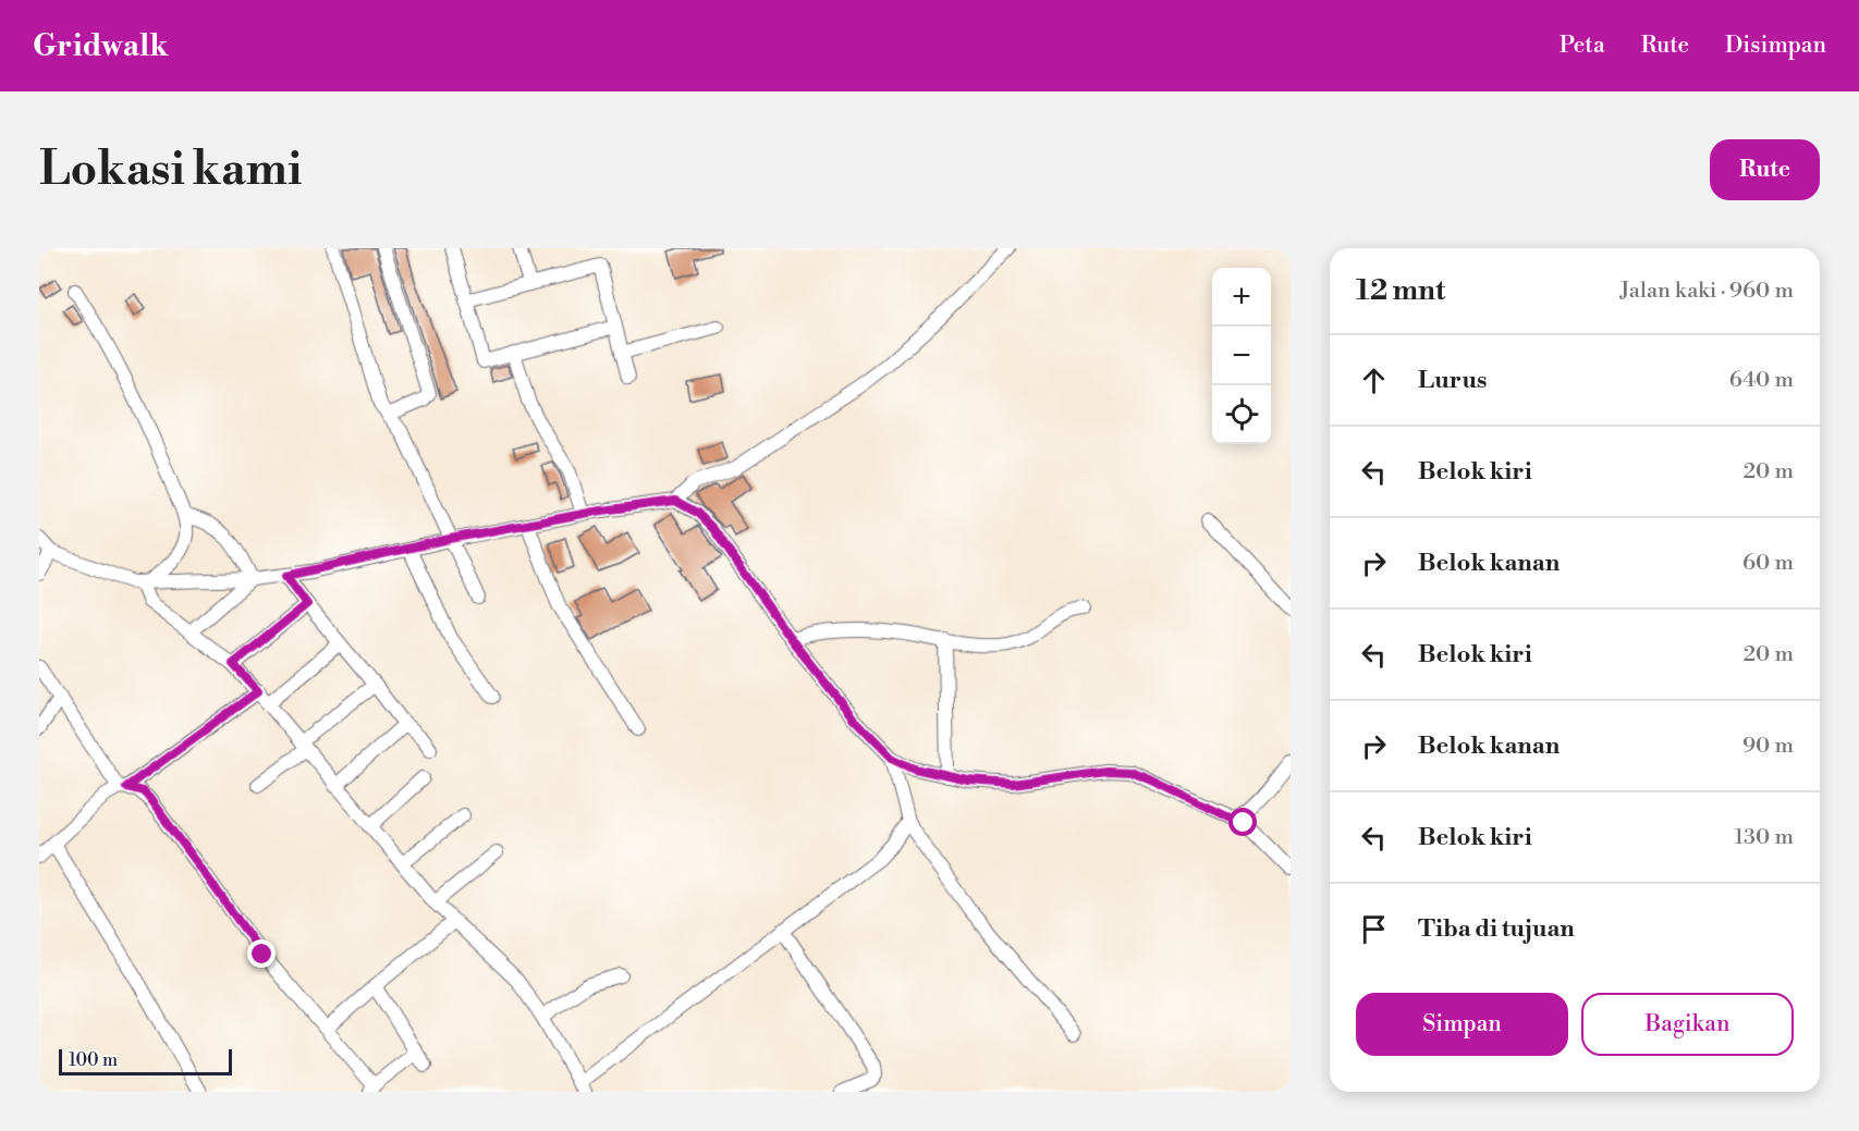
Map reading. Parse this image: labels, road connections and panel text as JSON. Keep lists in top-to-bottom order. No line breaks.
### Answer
{"scale_bar":"100 m","page":{"header":"Gridwalk","nav":["Peta","Rute","Disimpan"],"buttons":["Rute",["Simpan","Bagikan"]],"title":"Lokasi kami","heading":["12 mnt","Jalan kaki · 960 m"],"map_buttons":["+","−"],"list":[["Lurus","640 m"],["Belok kiri","20 m"],["Belok kanan","60 m"],["Belok kiri","20 m"],["Belok kanan","90 m"],["Belok kiri","130 m"],"Tiba di tujuan"],"scale":"100 m"}}
